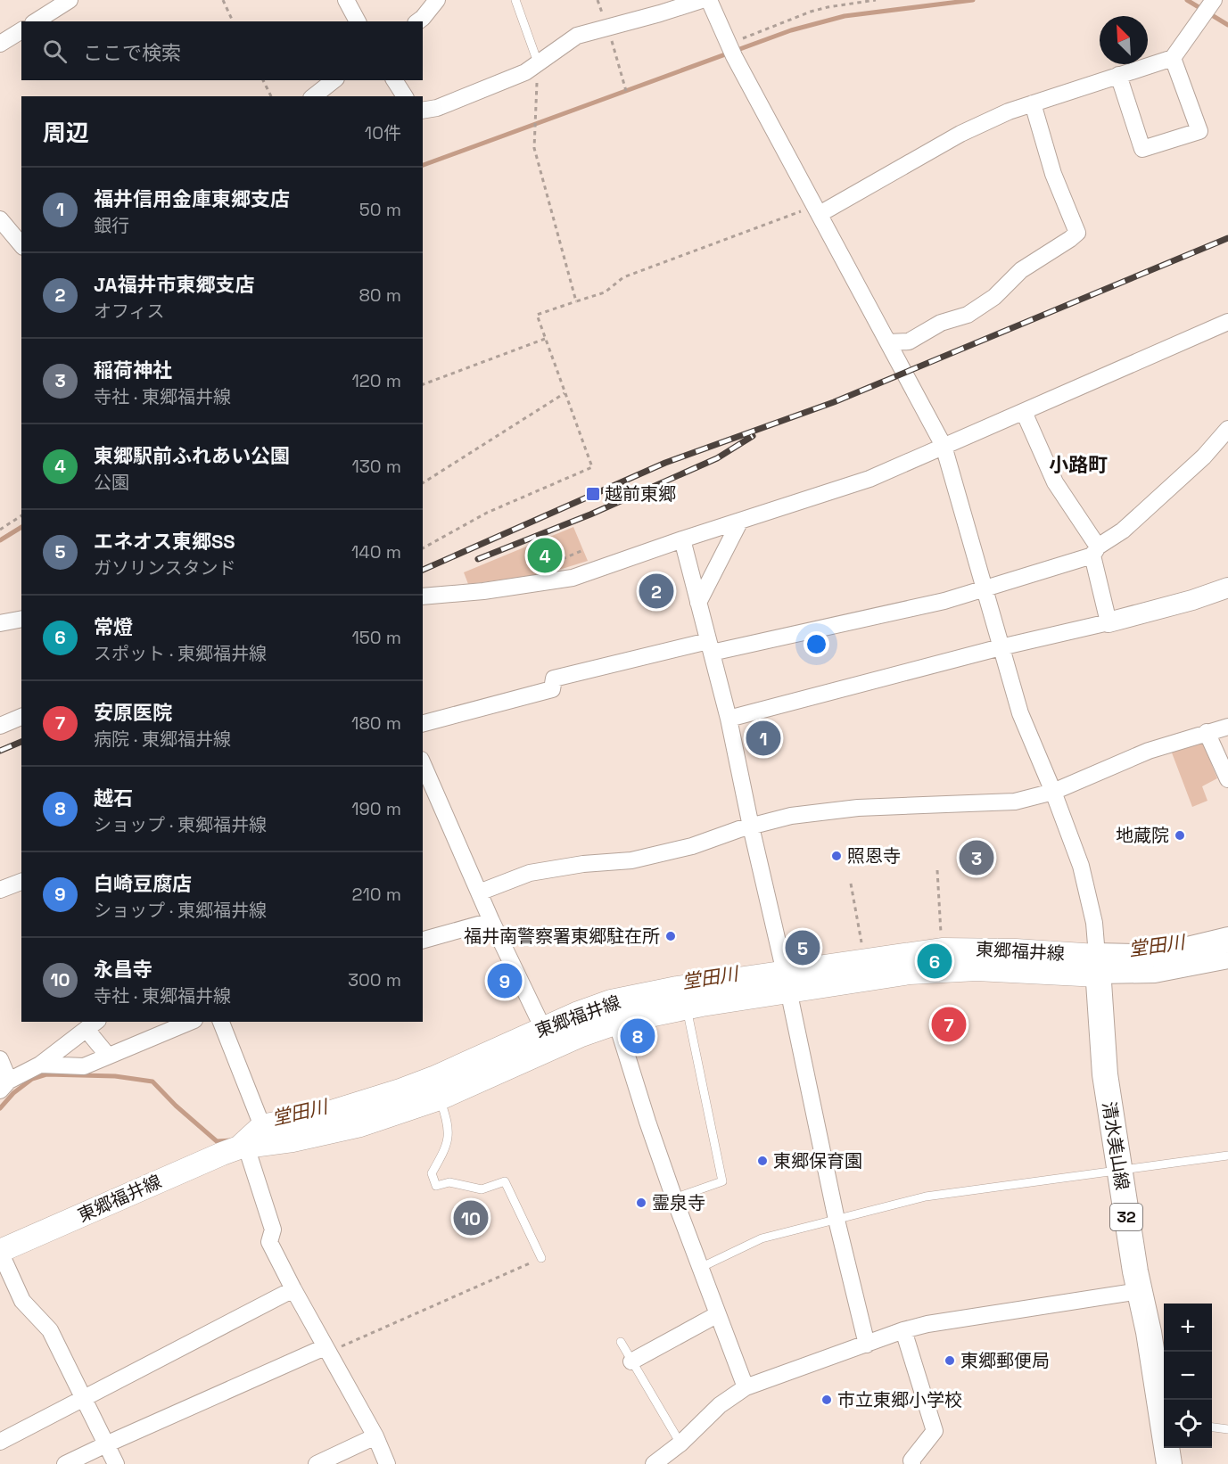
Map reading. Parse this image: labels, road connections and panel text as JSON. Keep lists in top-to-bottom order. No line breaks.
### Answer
{"streets":{"main road":["東郷福井線","清水美山線","32"]},"crossings":[["東郷福井線","清水美山線"]],"districts":["小路町"],"water":["堂田川"],"places":{"transit":["越前東郷"],"other":["地蔵院","照恩寺","福井南警察署東郷駐在所","東郷保育園","霊泉寺","東郷郵便局","市立東郷小学校"]},"north":"top left","page":{"search":"ここで検索","heading":["周辺","10件"],"list":[{"mark":"1","name":"福井信用金庫東郷支店","note":"銀行","value":"50 m"},{"mark":"2","name":"JA福井市東郷支店","note":"オフィス","value":"80 m"},{"mark":"3","name":"稲荷神社","note":"寺社 · 東郷福井線","value":"120 m"},{"mark":"4","name":"東郷駅前ふれあい公園","note":"公園","value":"130 m"},{"mark":"5","name":"エネオス東郷SS","note":"ガソリンスタンド","value":"140 m"},{"mark":"6","name":"常燈","note":"スポット · 東郷福井線","value":"150 m"},{"mark":"7","name":"安原医院","note":"病院 · 東郷福井線","value":"180 m"},{"mark":"8","name":"越石","note":"ショップ · 東郷福井線","value":"190 m"},{"mark":"9","name":"白崎豆腐店","note":"ショップ · 東郷福井線","value":"210 m"},{"mark":"10","name":"永昌寺","note":"寺社 · 東郷福井線","value":"300 m"}],"pins":["4","2","1","3","5","6","9","7","8","10"],"map_buttons":["+","−"]}}
